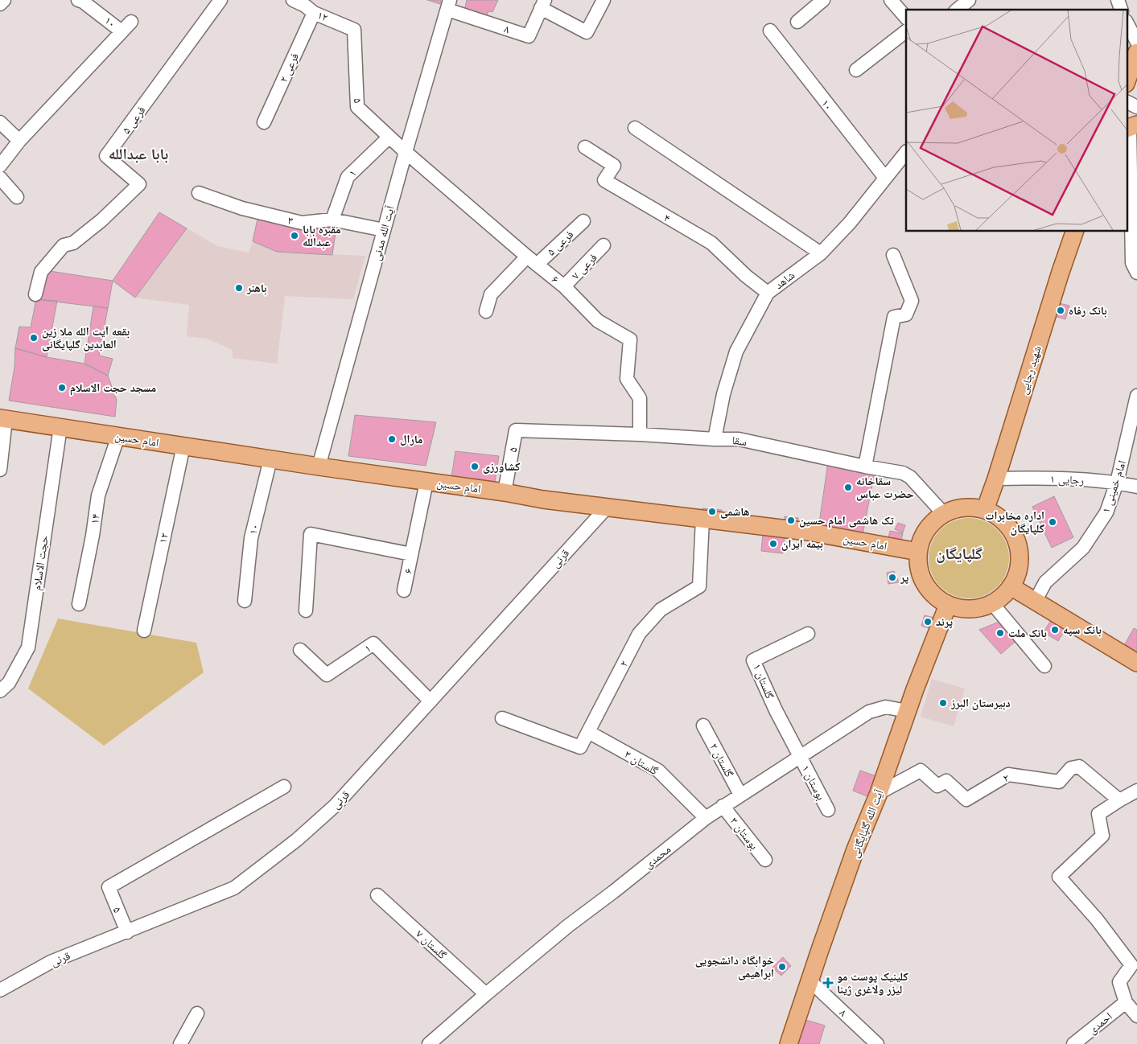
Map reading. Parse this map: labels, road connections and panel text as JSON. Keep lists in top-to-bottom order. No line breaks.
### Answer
{"streets":{"main road":["شهید رجایی","امام حسین","آیت الله گلپایگانی"],"street":["۱۲","۱۰","۸","فرعی ۲","۵","فرعی ۵","۱","۴","۳","آیت الله مدنی","فرعی ۷","۶","شاهد","سقا","رجایی ۱","امام خمینی ۱","۱۴","قرنی","حجت الاسلام","۲","گلستان ۱","گلستان ۲","گلستان ۳","بوستان ۱","بوستان ۳","محمدی","گلستان ۷","احمدی"]},"crossings":[["۱۲","فرعی ۲"],["۱۲","۵"],["۱۲","امام حسین"],["۱۰","شاهد"],["۱۰","امام حسین"],["۸","آیت الله مدنی"],["۸","آیت الله گلپایگانی"],["۵","۱"],["۵","آیت الله مدنی"],["۵","۶"],["۵","امام حسین"],["۵","سقا"],["۵","قرنی"],["فرعی ۵","۶"],["۱","۳"],["۱","قرنی"],["۴","شاهد"],["۳","آیت الله مدنی"],["آیت الله مدنی","۶"],["آیت الله مدنی","امام حسین"],["فرعی ۷","۶"],["۶","امام حسین"],["۶","سقا"],["شاهد","سقا"],["شهید رجایی","امام حسین"],["شهید رجایی","سقا"],["شهید رجایی","رجایی ۱"],["شهید رجایی","آیت الله گلپایگانی"],["امام حسین","سقا"],["امام حسین","۱۴"],["امام حسین","قرنی"],["امام حسین","حجت الاسلام"],["امام حسین","۲"],["امام حسین","آیت الله گلپایگانی"],["سقا","آیت الله گلپایگانی"],["رجایی ۱","امام خمینی ۱"],["۲","گلستان ۳"],["۲","آیت الله گلپایگانی"],["گلستان ۱","بوستان ۱"],["گلستان ۱","محمدی"],["گلستان ۲","محمدی"],["گلستان ۳","محمدی"],["بوستان ۱","محمدی"],["آیت الله گلپایگانی","محمدی"],["بوستان ۳","محمدی"],["محمدی","گلستان ۷"]],"districts":["بابا عبدالله","گلپایگان"],"places":{"other":["مقبره بابا عبدالله","باهنر","بانک رفاه","بقعه آیت الله ملا زین العابدین گلپایگانی","مسجد حجت الاسلام","مارال","کشاورزی","سقاخانه حضرت عباس","هاشمی","تک هاشمی امام حسین","اداره مخابرات گلپایگان","بیمه ایران","پر","پرند","بانک سپه","بانک ملت","دبیرستان البرز","خوابگاه دانشجویی ابراهیمی"],"health":["کلینیک پوست مو لیزر ولاغری ژینا"]}}
